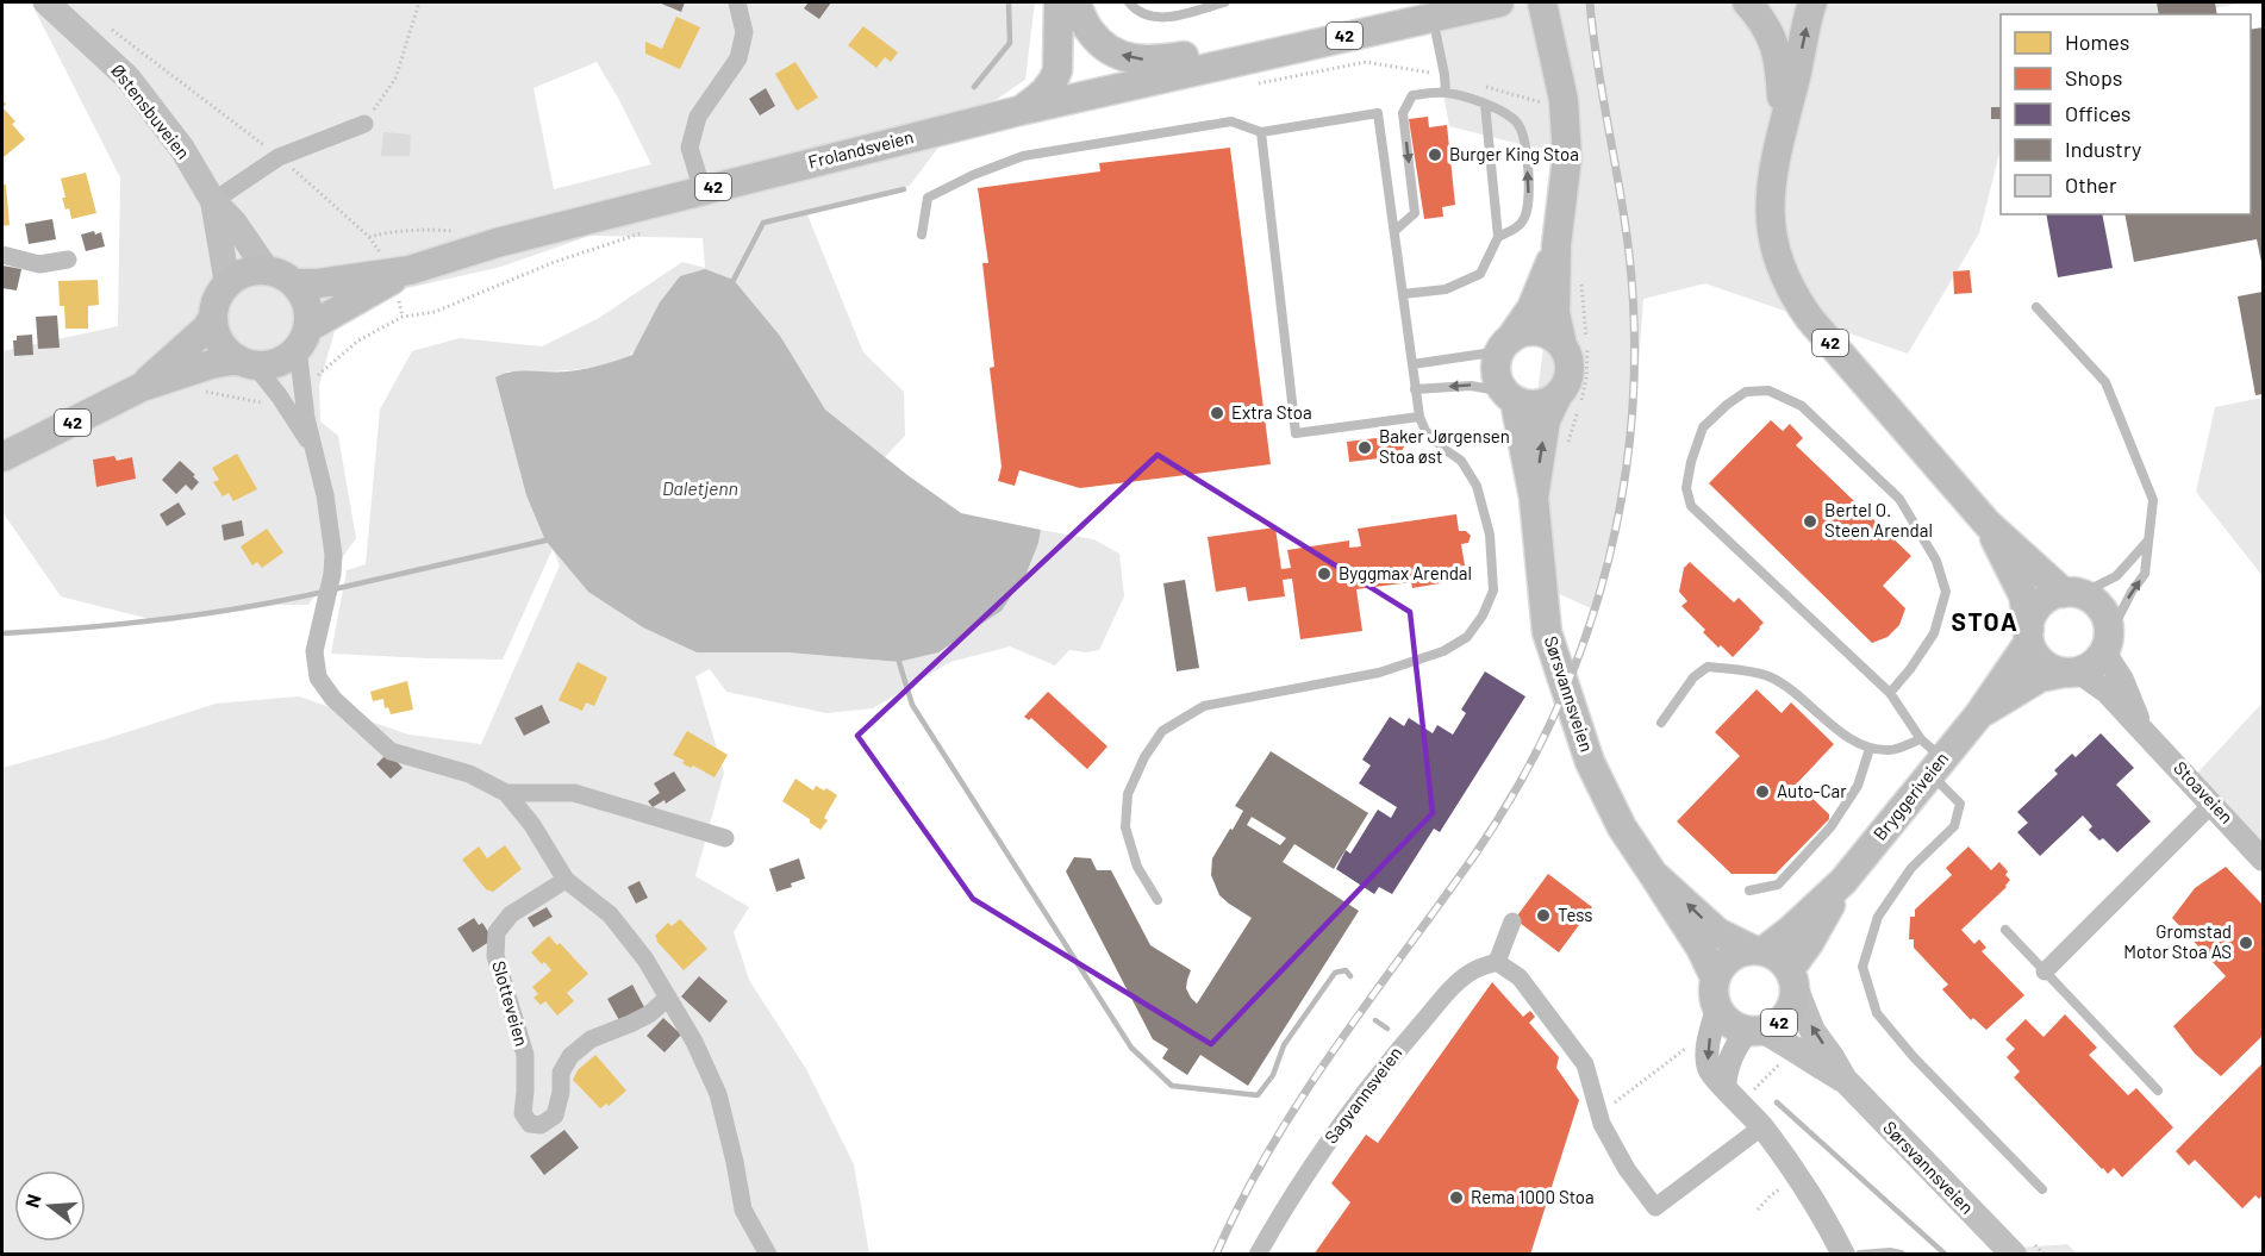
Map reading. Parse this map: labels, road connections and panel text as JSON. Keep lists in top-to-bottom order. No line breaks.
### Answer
{"streets":{"main road":["42","Østensbuveien","Frolandsveien","Sørsvannsveien","Bryggeriveien"],"street":["Stoaveien","Slotteveien","Sagvannsveien"]},"crossings":[["42","Østensbuveien"],["42","Frolandsveien"],["42","Sørsvannsveien"],["42","Stoaveien"],["42","Bryggeriveien"],["Østensbuveien","Frolandsveien"],["Sørsvannsveien","Bryggeriveien"],["Stoaveien","Bryggeriveien"]],"districts":["STOA"],"water":["Daletjenn"],"places":["Burger King Stoa","Extra Stoa","Baker Jørgensen Stoa øst","Bertel O. Steen Arendal","Byggmax Arendal","Auto-Car","Tess","Gromstad Motor Stoa AS","Rema 1000 Stoa"],"legend":["Homes","Shops","Offices","Industry","Other"],"north":"left"}
